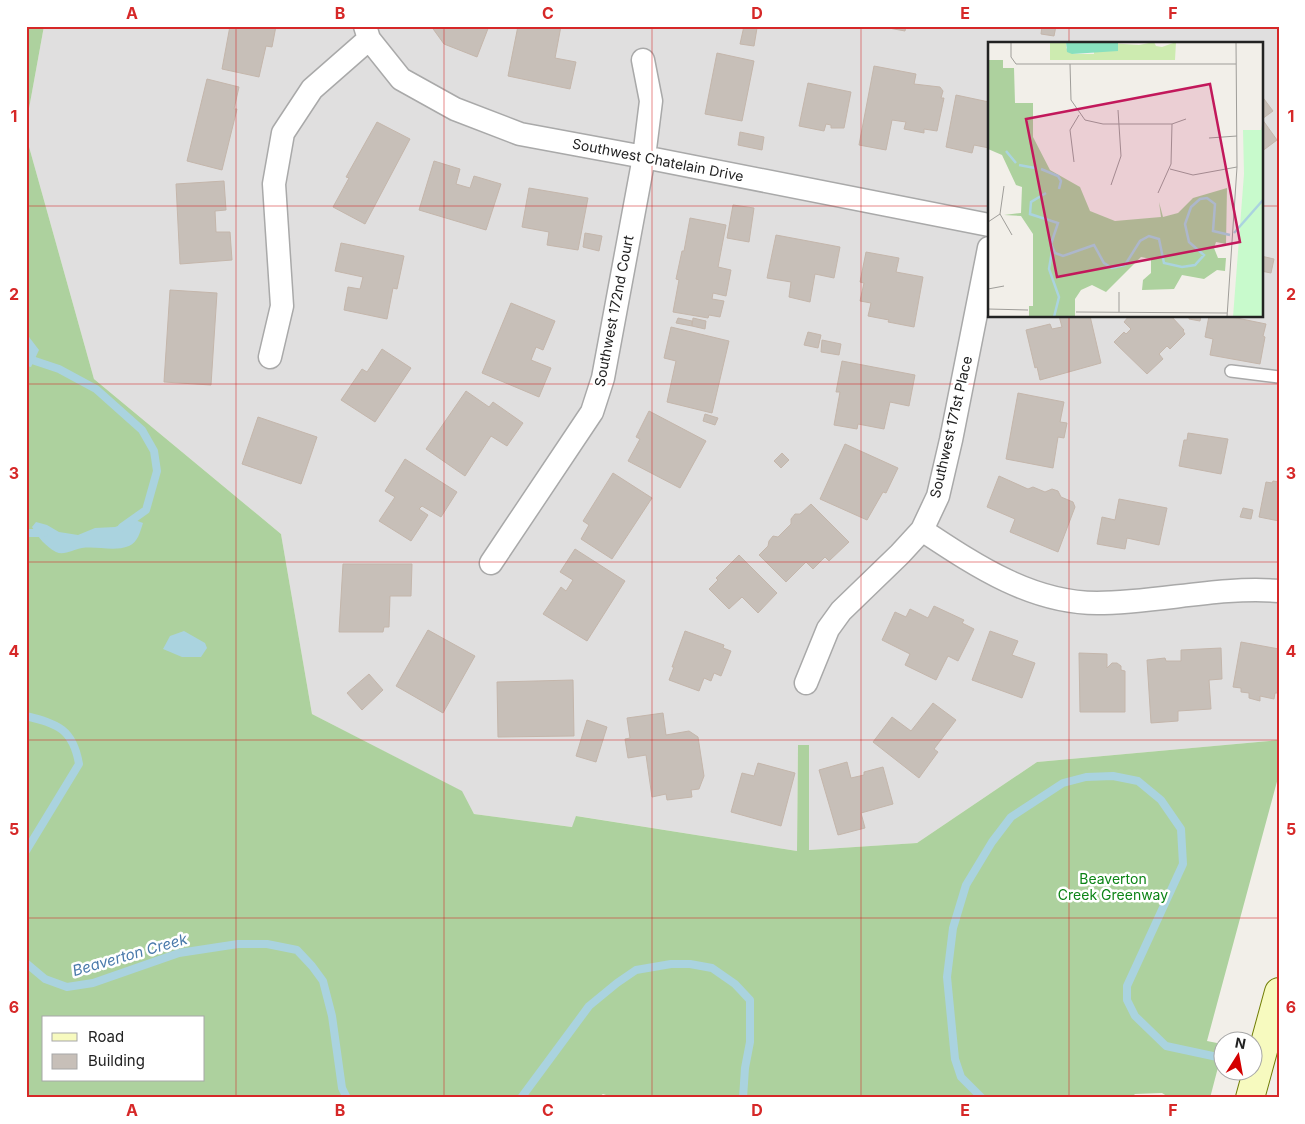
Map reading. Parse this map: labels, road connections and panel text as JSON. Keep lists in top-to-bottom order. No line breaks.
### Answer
{"streets":{"street":["Southwest Chatelain Drive","Southwest 172nd Court","Southwest 171st Place"]},"crossings":[["Southwest Chatelain Drive","Southwest 172nd Court"]],"water":["Beaverton Creek"],"parks":["Beaverton Creek Greenway"],"legend":["Road","Building"],"north":"top","grid":{"columns":["A","B","C","D","E","F"],"rows":["1","2","3","4","5","6"]}}
